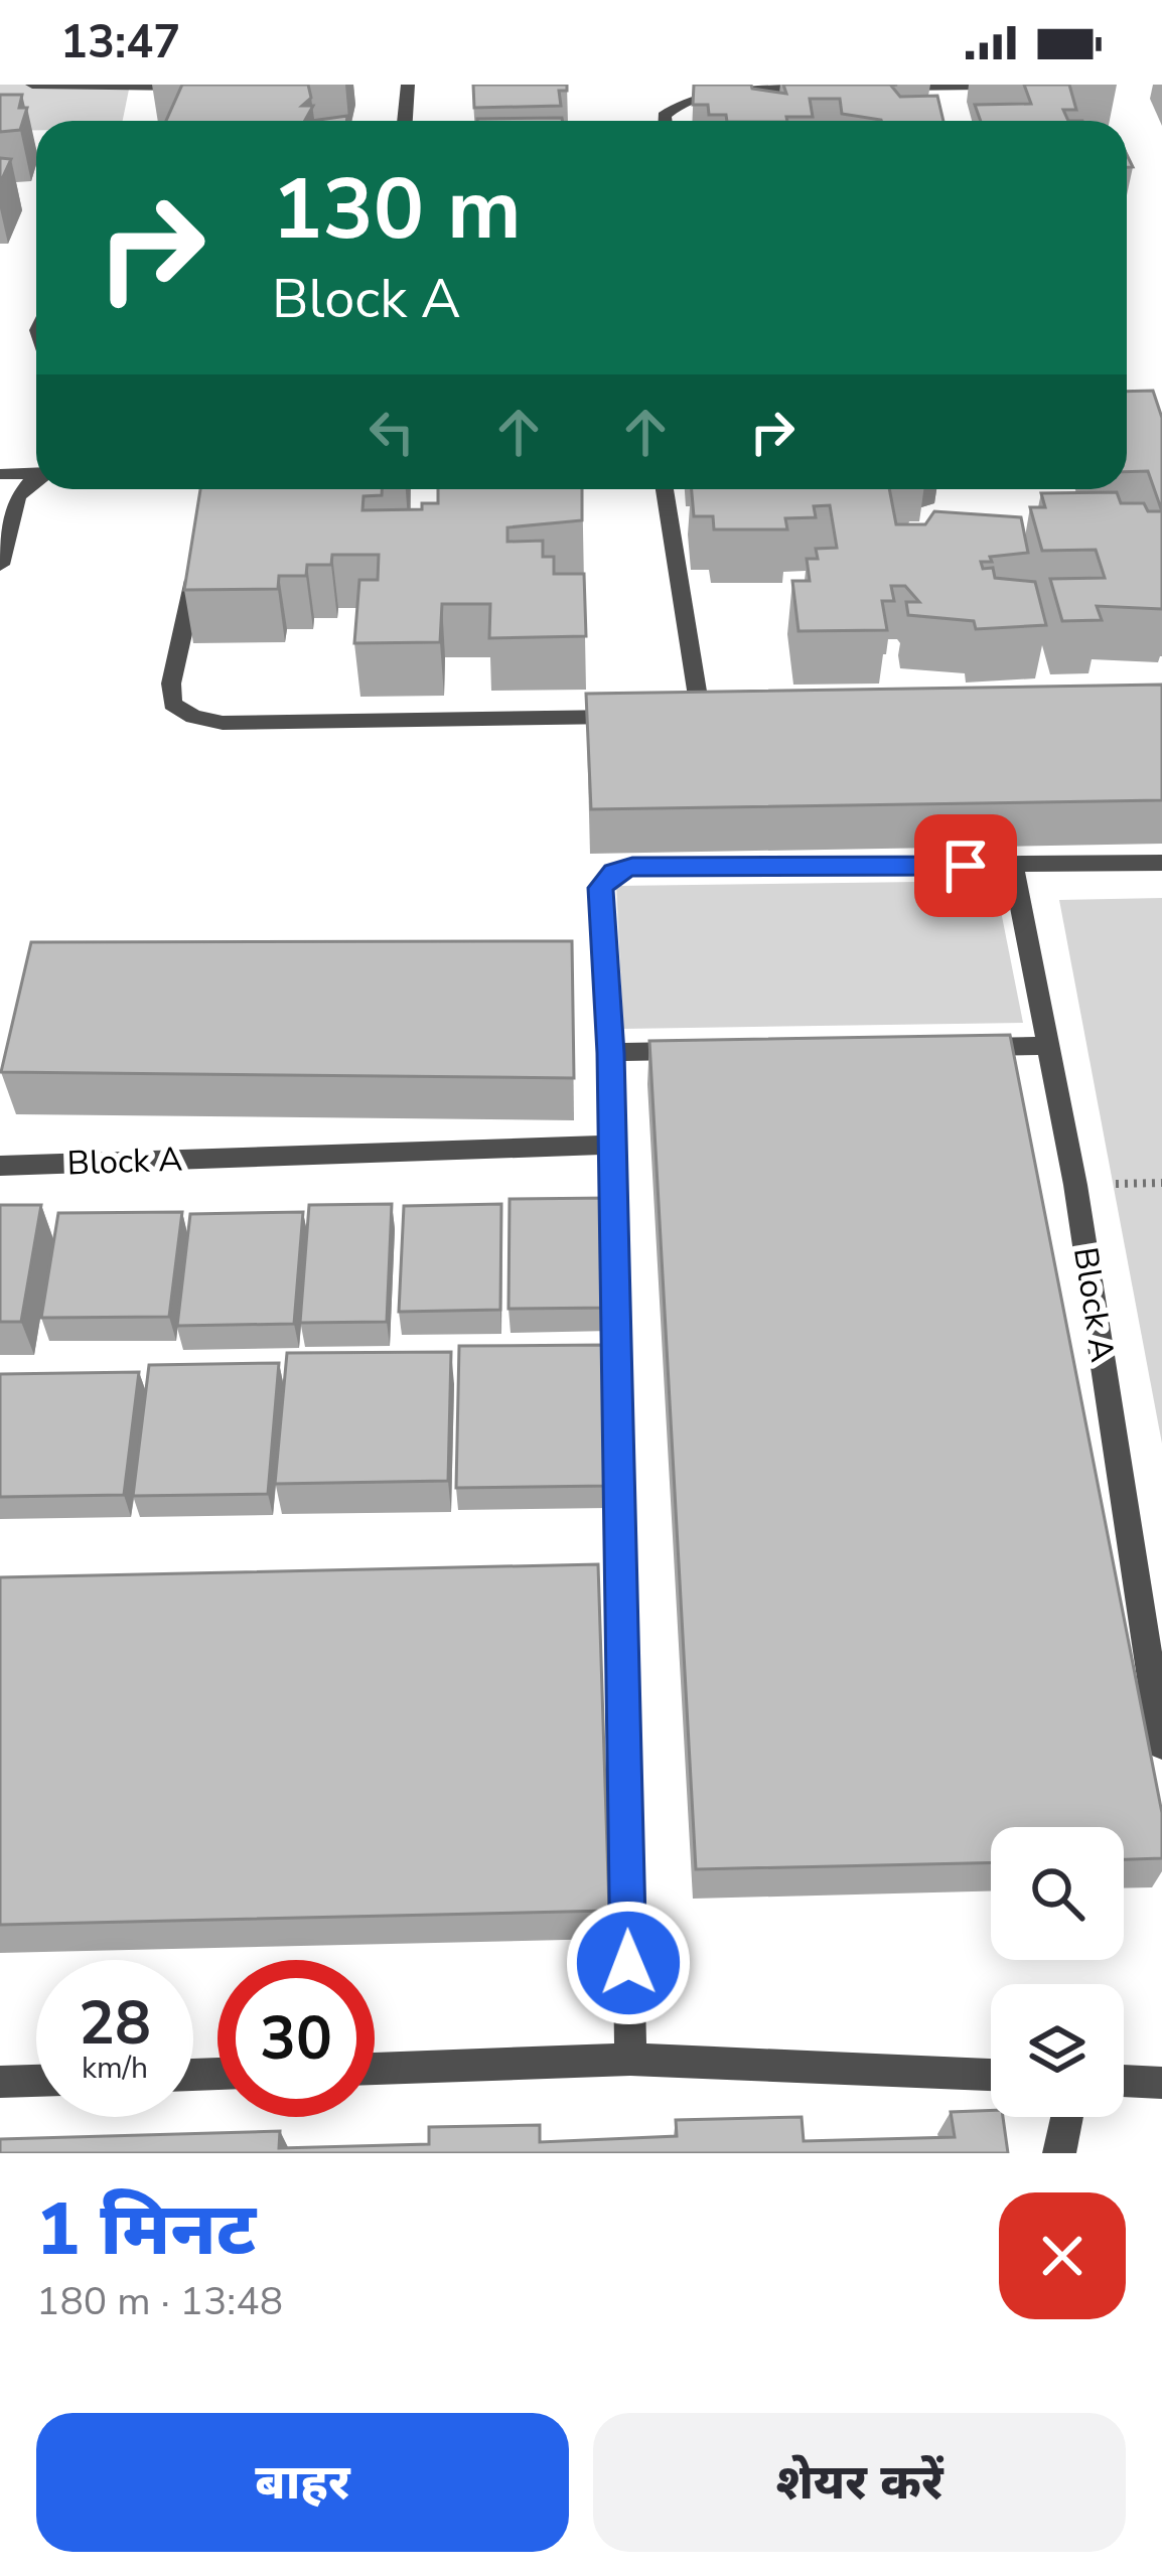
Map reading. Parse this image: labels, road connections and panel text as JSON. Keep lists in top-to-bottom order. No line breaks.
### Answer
{"streets":{"street":["Block A"]},"page":{"status":"13:47","turn":["130 m","Block A"],"speed":"28 km/h","limit":"30","heading":["1 मिनट","180 m · 13:48"],"buttons":["बाहर","शेयर करें"]}}
